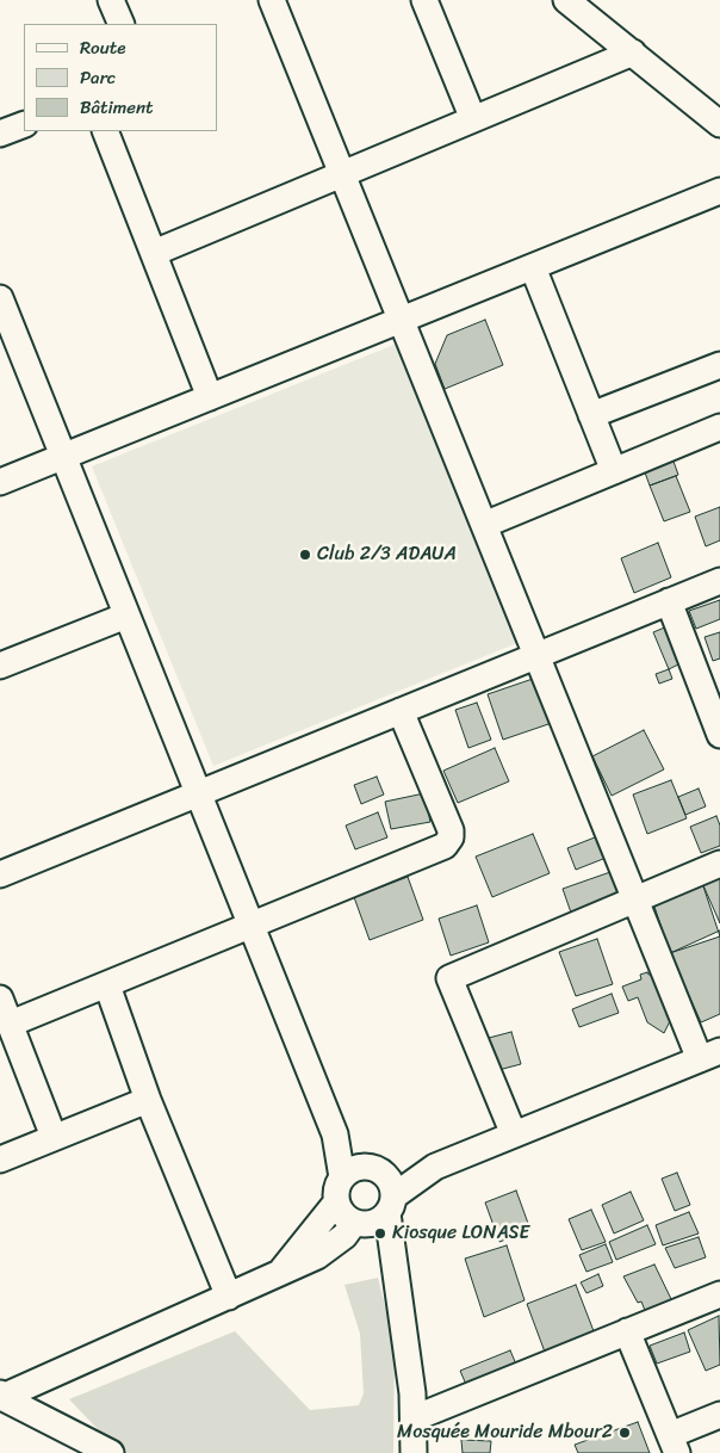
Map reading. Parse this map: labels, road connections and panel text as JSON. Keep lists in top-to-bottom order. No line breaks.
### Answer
{"places":["Club 2/3 ADAUA","Kiosque LONASE","Mosquée Mouride Mbour2"],"legend":["Route","Parc","Bâtiment"]}
